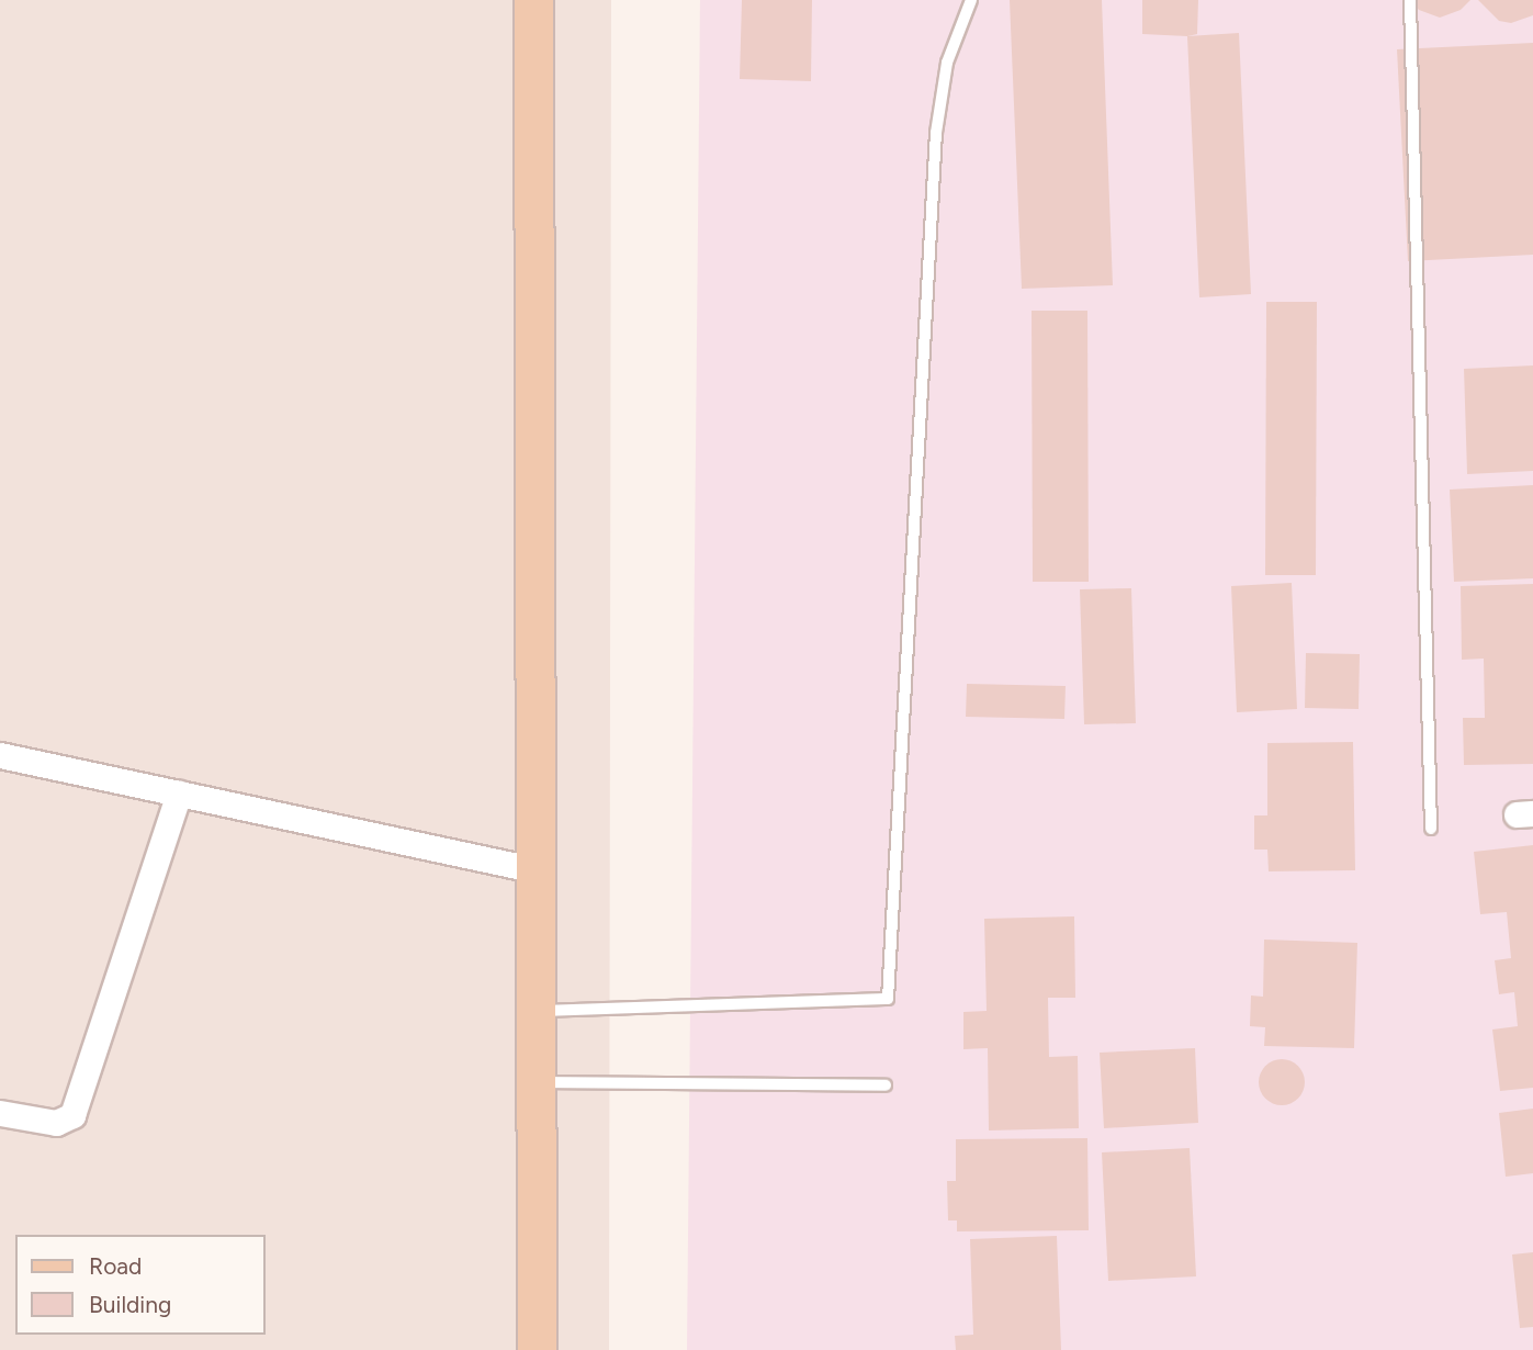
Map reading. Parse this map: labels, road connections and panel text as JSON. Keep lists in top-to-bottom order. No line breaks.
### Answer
{"legend":["Road","Building"]}
